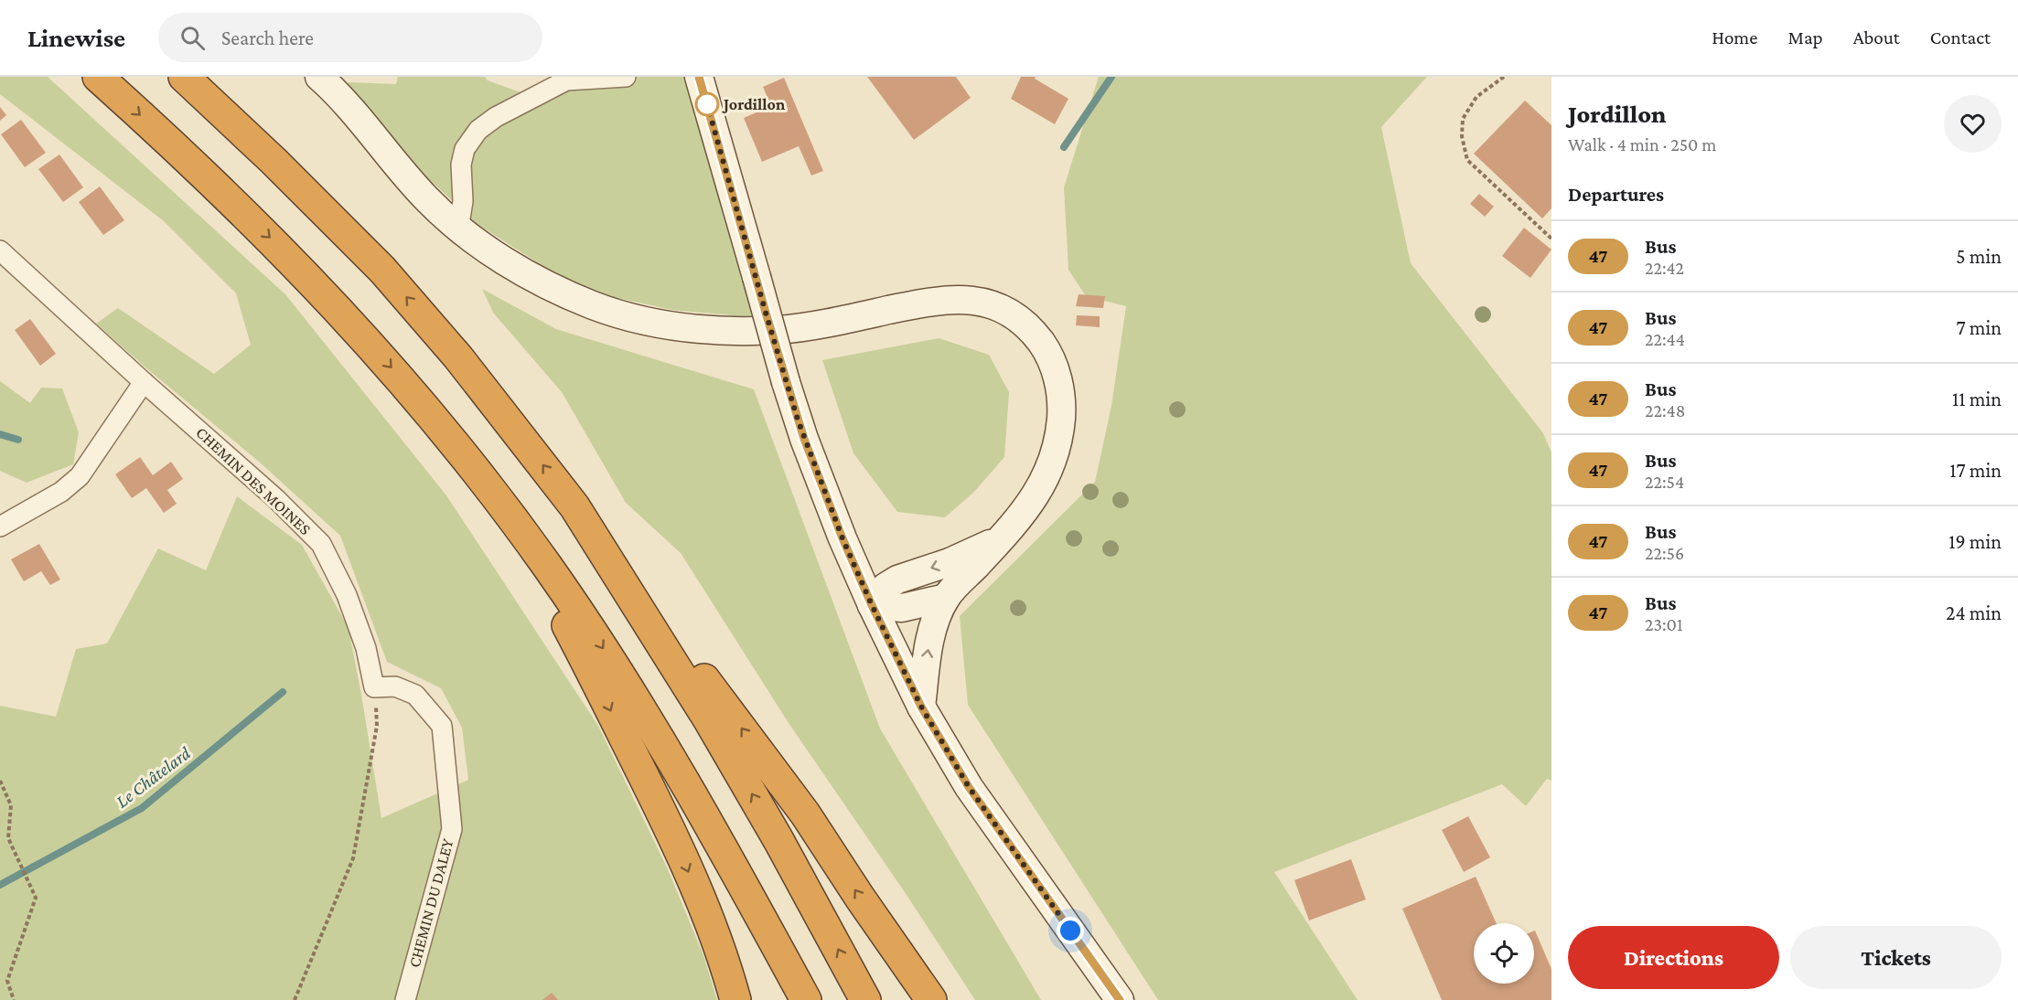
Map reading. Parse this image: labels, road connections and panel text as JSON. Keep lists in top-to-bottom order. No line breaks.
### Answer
{"streets":{"street":["CHEMIN DES MOINES","CHEMIN DU DALEY"]},"crossings":[["CHEMIN DES MOINES","CHEMIN DU DALEY"]],"water":["Le Châtelard"],"places":["Jordillon"],"lines":["bus line 47"],"page":{"header":"Linewise","search":"Search here","nav":["Home","Map","About","Contact"],"heading":[["Jordillon","Walk · 4 min · 250 m"],"Departures"],"list":[{"mark":"47","name":"Bus","note":"22:42","value":"5 min"},{"mark":"47","name":"Bus","note":"22:44","value":"7 min"},{"mark":"47","name":"Bus","note":"22:48","value":"11 min"},{"mark":"47","name":"Bus","note":"22:54","value":"17 min"},{"mark":"47","name":"Bus","note":"22:56","value":"19 min"},{"mark":"47","name":"Bus","note":"23:01","value":"24 min"}],"buttons":["Directions","Tickets"]}}
